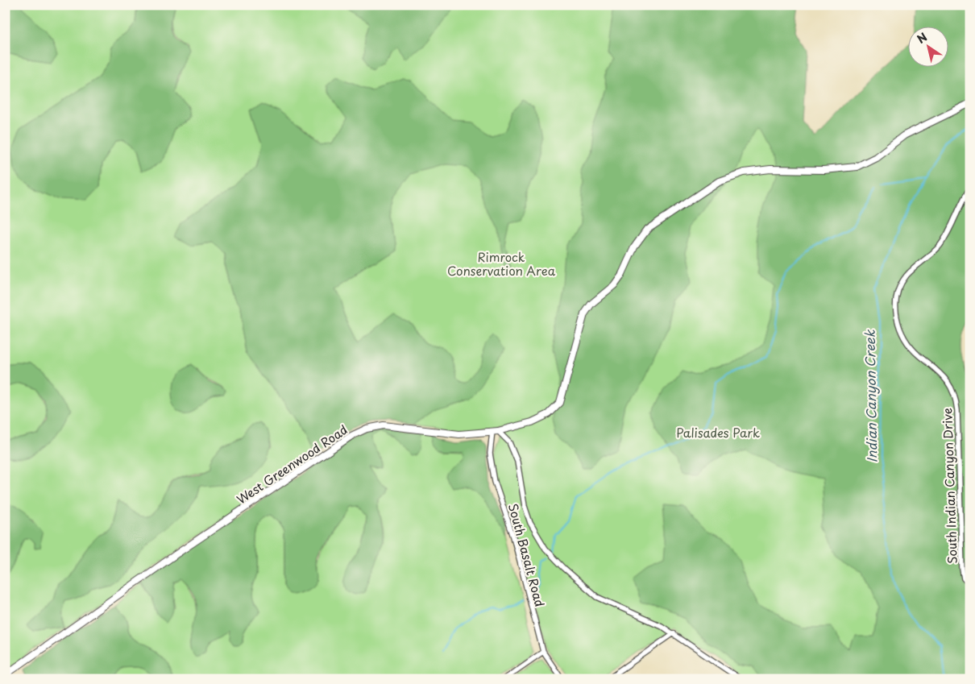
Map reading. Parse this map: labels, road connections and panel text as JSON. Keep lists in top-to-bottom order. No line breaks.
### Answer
{"streets":{"street":["West Greenwood Road","South Indian Canyon Drive","South Basalt Road"]},"crossings":[["West Greenwood Road","South Basalt Road"]],"water":["Indian Canyon Creek"],"parks":["Rimrock Conservation Area","Palisades Park"],"north":"top left"}
